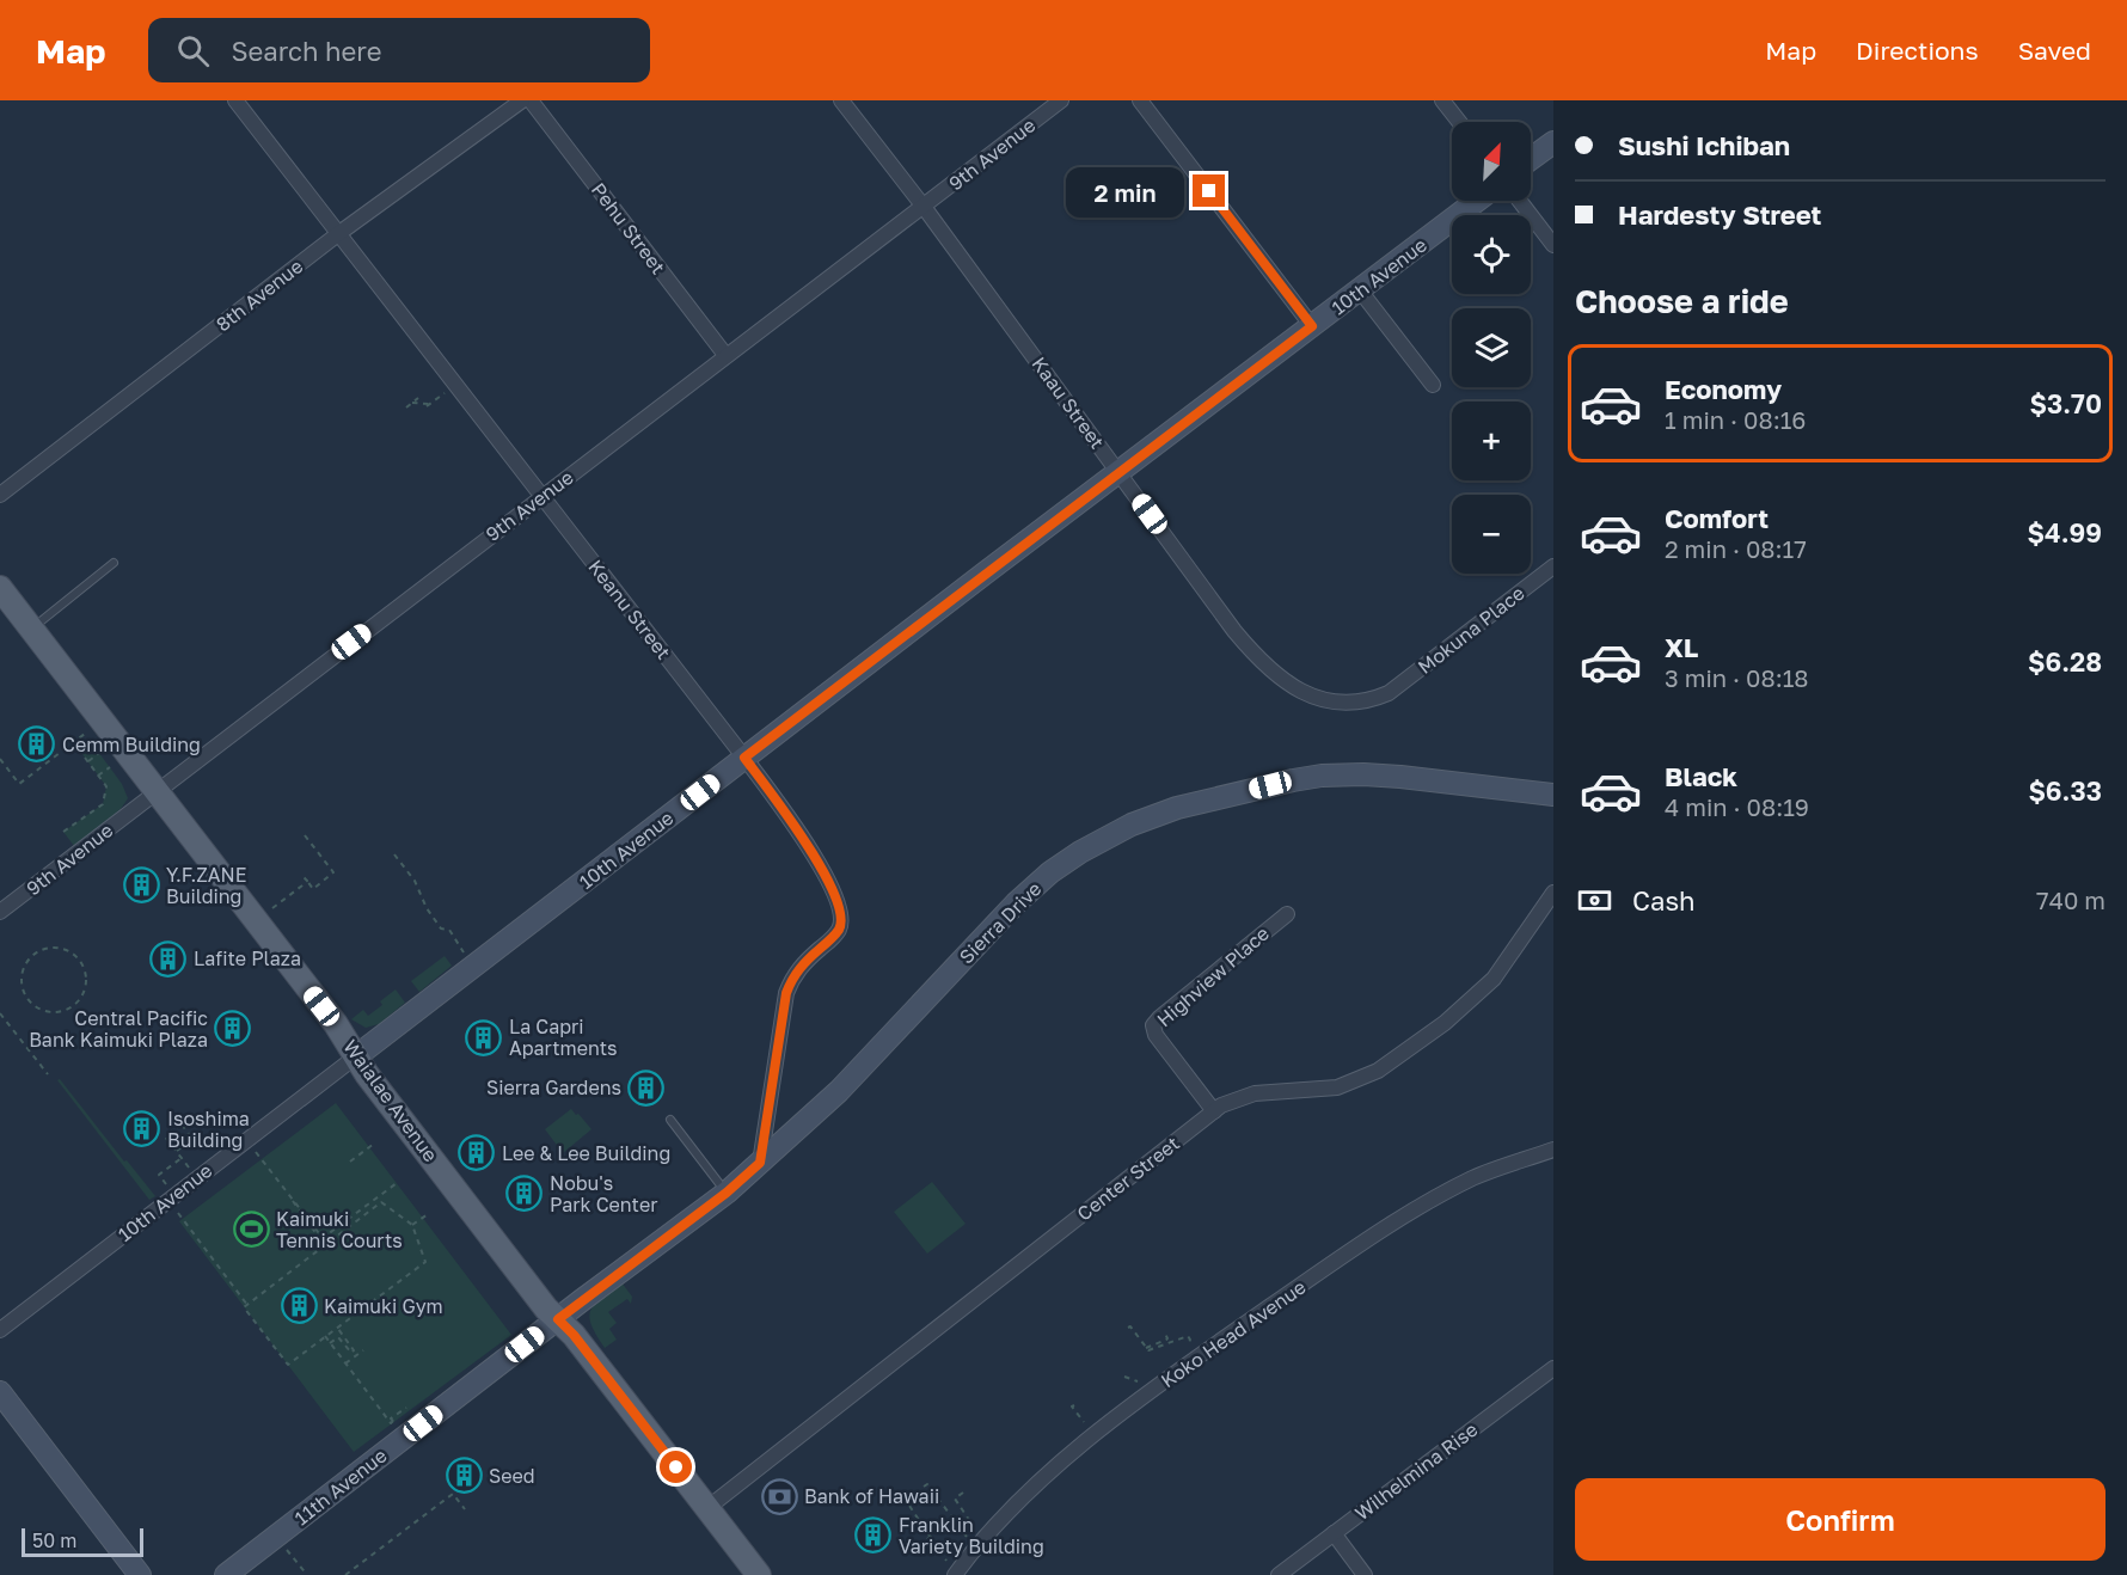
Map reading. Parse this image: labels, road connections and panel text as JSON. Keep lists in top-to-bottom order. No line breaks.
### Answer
{"streets":{"main road":["Waialae Avenue"],"street":["9th Avenue","Pehu Street","10th Avenue","8th Avenue","Kaau Street","Keanu Street","Mokuna Place","Sierra Drive","Highview Place","Center Street","Koko Head Avenue","Wilhelmina Rise","11th Avenue"]},"crossings":[["9th Avenue","Pehu Street"],["9th Avenue","Kaau Street"],["9th Avenue","Keanu Street"],["9th Avenue","Waialae Avenue"],["10th Avenue","Kaau Street"],["10th Avenue","Keanu Street"],["10th Avenue","Waialae Avenue"],["8th Avenue","Keanu Street"],["Kaau Street","Mokuna Place"],["Keanu Street","Sierra Drive"],["Sierra Drive","Waialae Avenue"],["Sierra Drive","11th Avenue"],["Highview Place","Center Street"],["Waialae Avenue","Center Street"],["Waialae Avenue","11th Avenue"]],"places":{"building":["Cemm Building","Y.F.ZANE Building","Lafite Plaza","Central Pacific Bank Kaimuki Plaza","La Capri Apartments","Sierra Gardens","Isoshima Building","Lee & Lee Building","Nobu's Park Center","Kaimuki Gym","Seed","Franklin Variety Building"],"sports":["Kaimuki Tennis Courts"],"bank":["Bank of Hawaii"]},"scale_bar":"50 m","north":"top right","page":{"header":"Map","search":"Search here","nav":["Map","Directions","Saved"],"banner":["Sushi Ichiban","Hardesty Street"],"map_buttons":["+","−"],"bubble":"2 min","heading":"Choose a ride","list":[{"name":"Economy","note":"1 min · 08:16","value":"$3.70"},{"name":"Comfort","note":"2 min · 08:17","value":"$4.99"},{"name":"XL","note":"3 min · 08:18","value":"$6.28"},{"name":"Black","note":"4 min · 08:19","value":"$6.33"}],"pay":["Cash","740 m"],"buttons":"Confirm","scale":"50 m"}}
